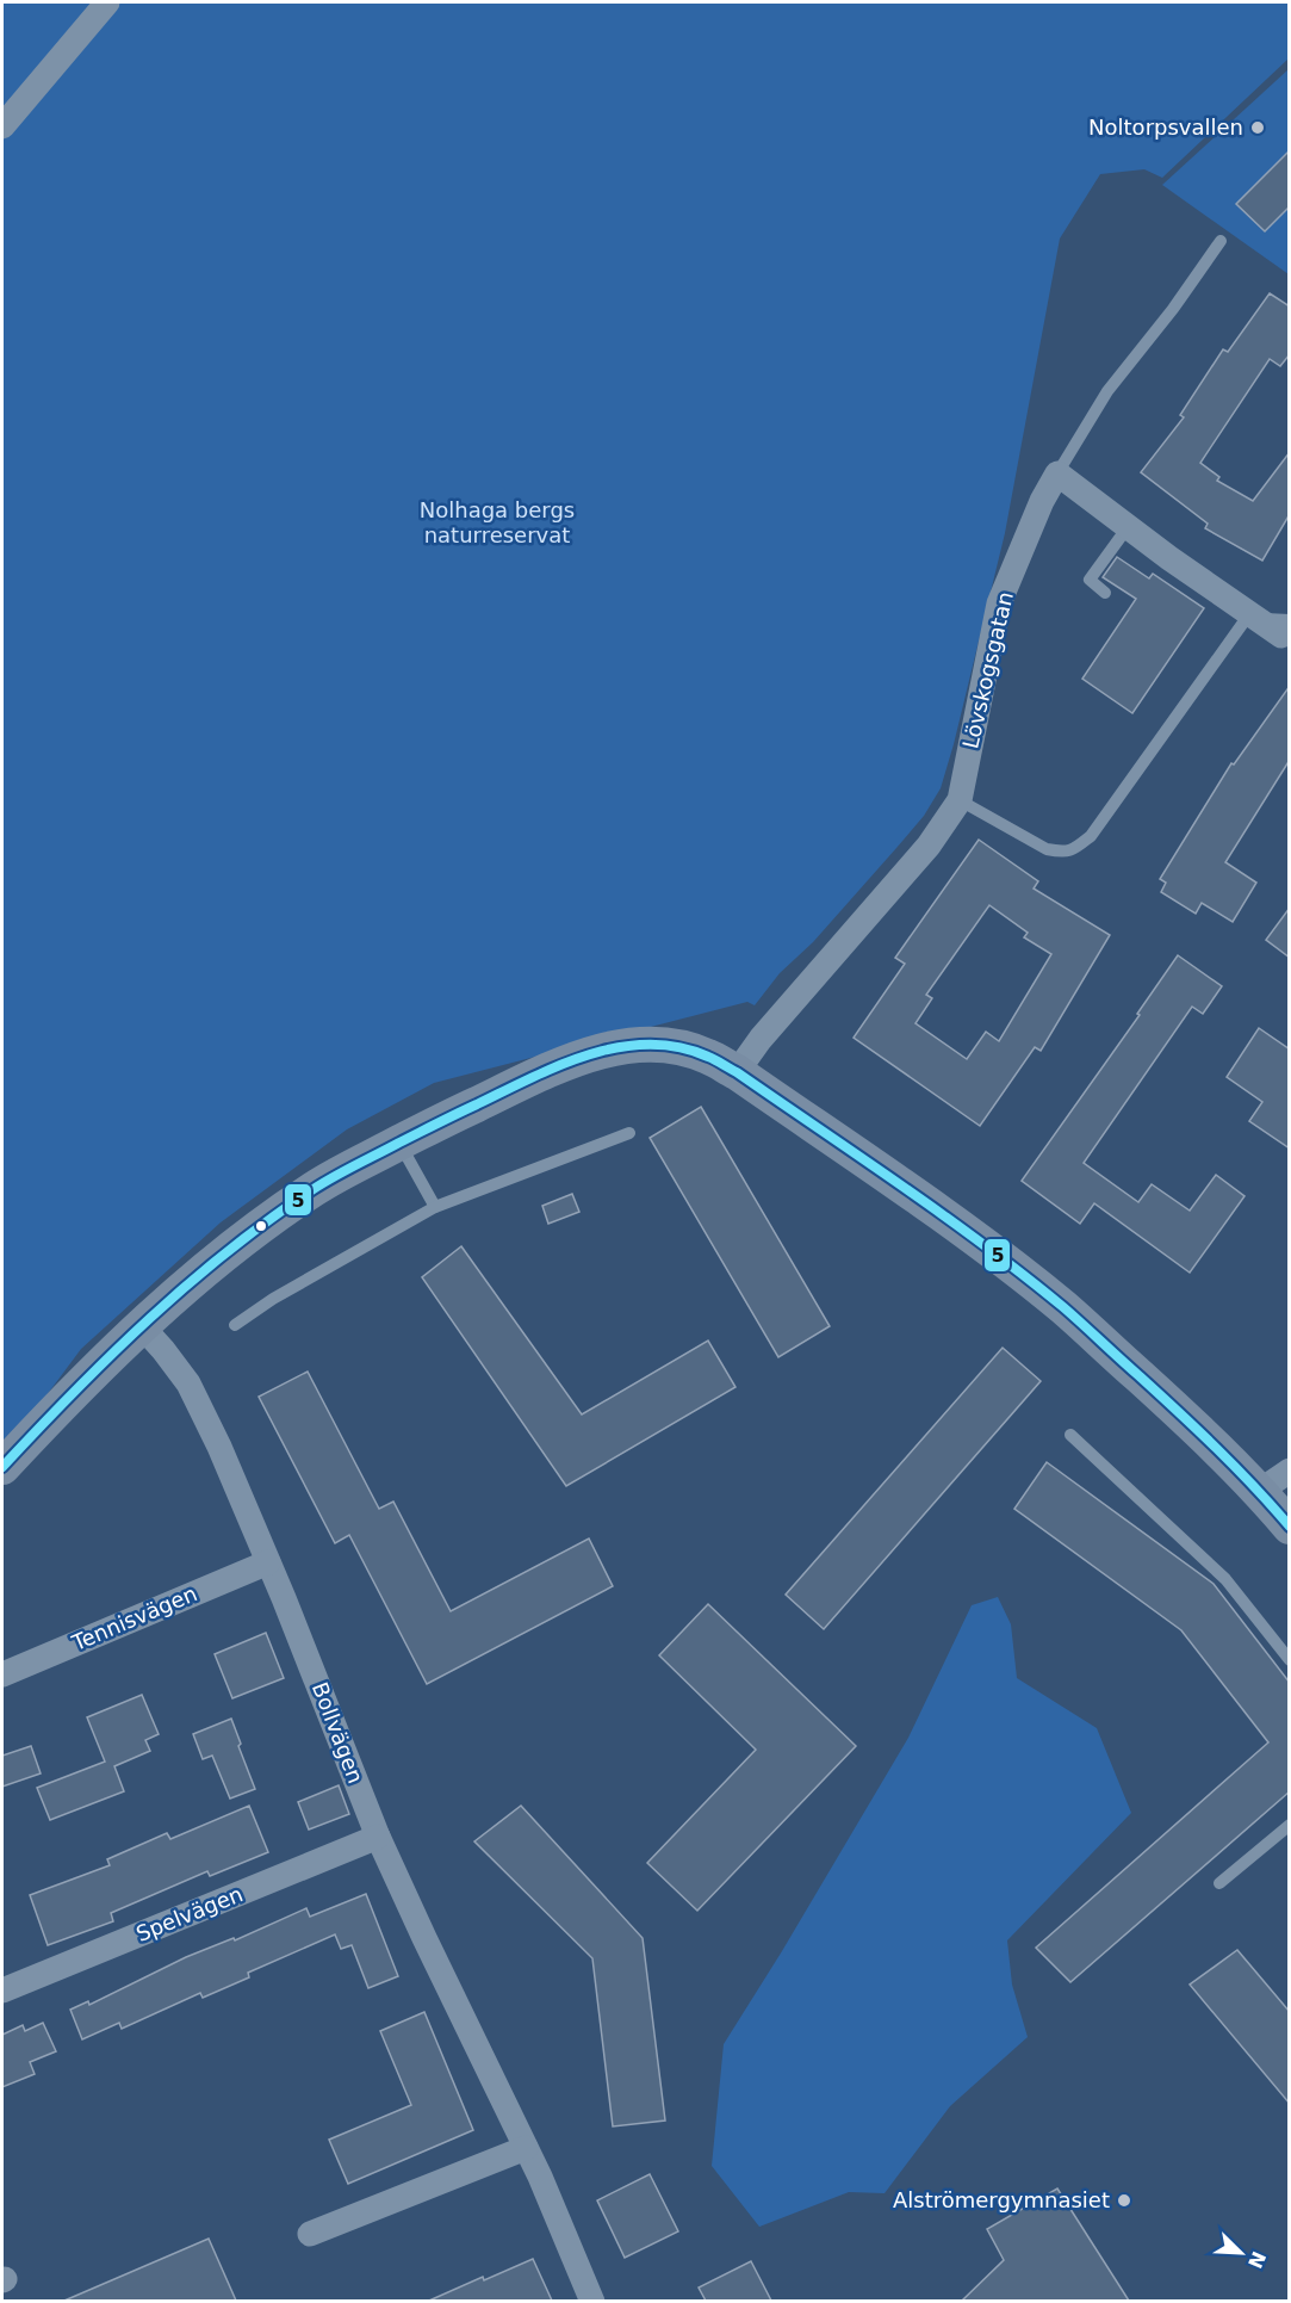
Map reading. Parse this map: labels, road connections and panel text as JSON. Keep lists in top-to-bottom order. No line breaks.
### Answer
{"streets":{"street":["Lövskogsgatan","Tennisvägen","Bollvägen","Spelvägen"]},"crossings":[["Tennisvägen","Bollvägen"],["Bollvägen","Spelvägen"]],"parks":["Nolhaga bergs naturreservat"],"places":["Noltorpsvallen","Alströmergymnasiet"],"lines":["transit line 5"],"north":"bottom right"}
